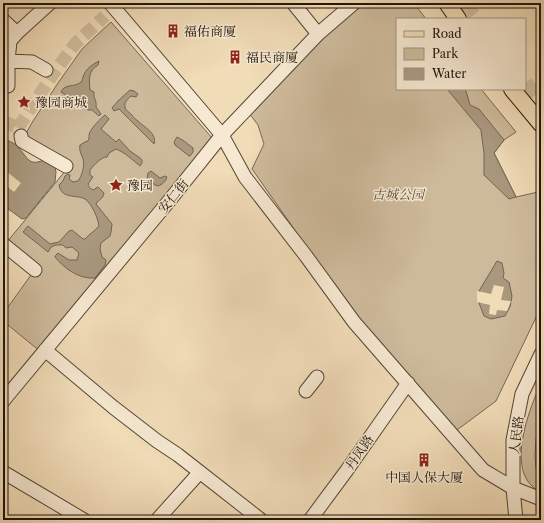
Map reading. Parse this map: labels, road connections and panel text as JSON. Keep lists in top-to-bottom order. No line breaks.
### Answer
{"streets":{"street":["安仁街","人民路","丹凤路"]},"parks":["古城公园"],"places":{"building":["福佑商厦","福民商厦","中国人保大厦"],"place":["豫园商城","豫园"]},"legend":["Road","Park","Water"]}
